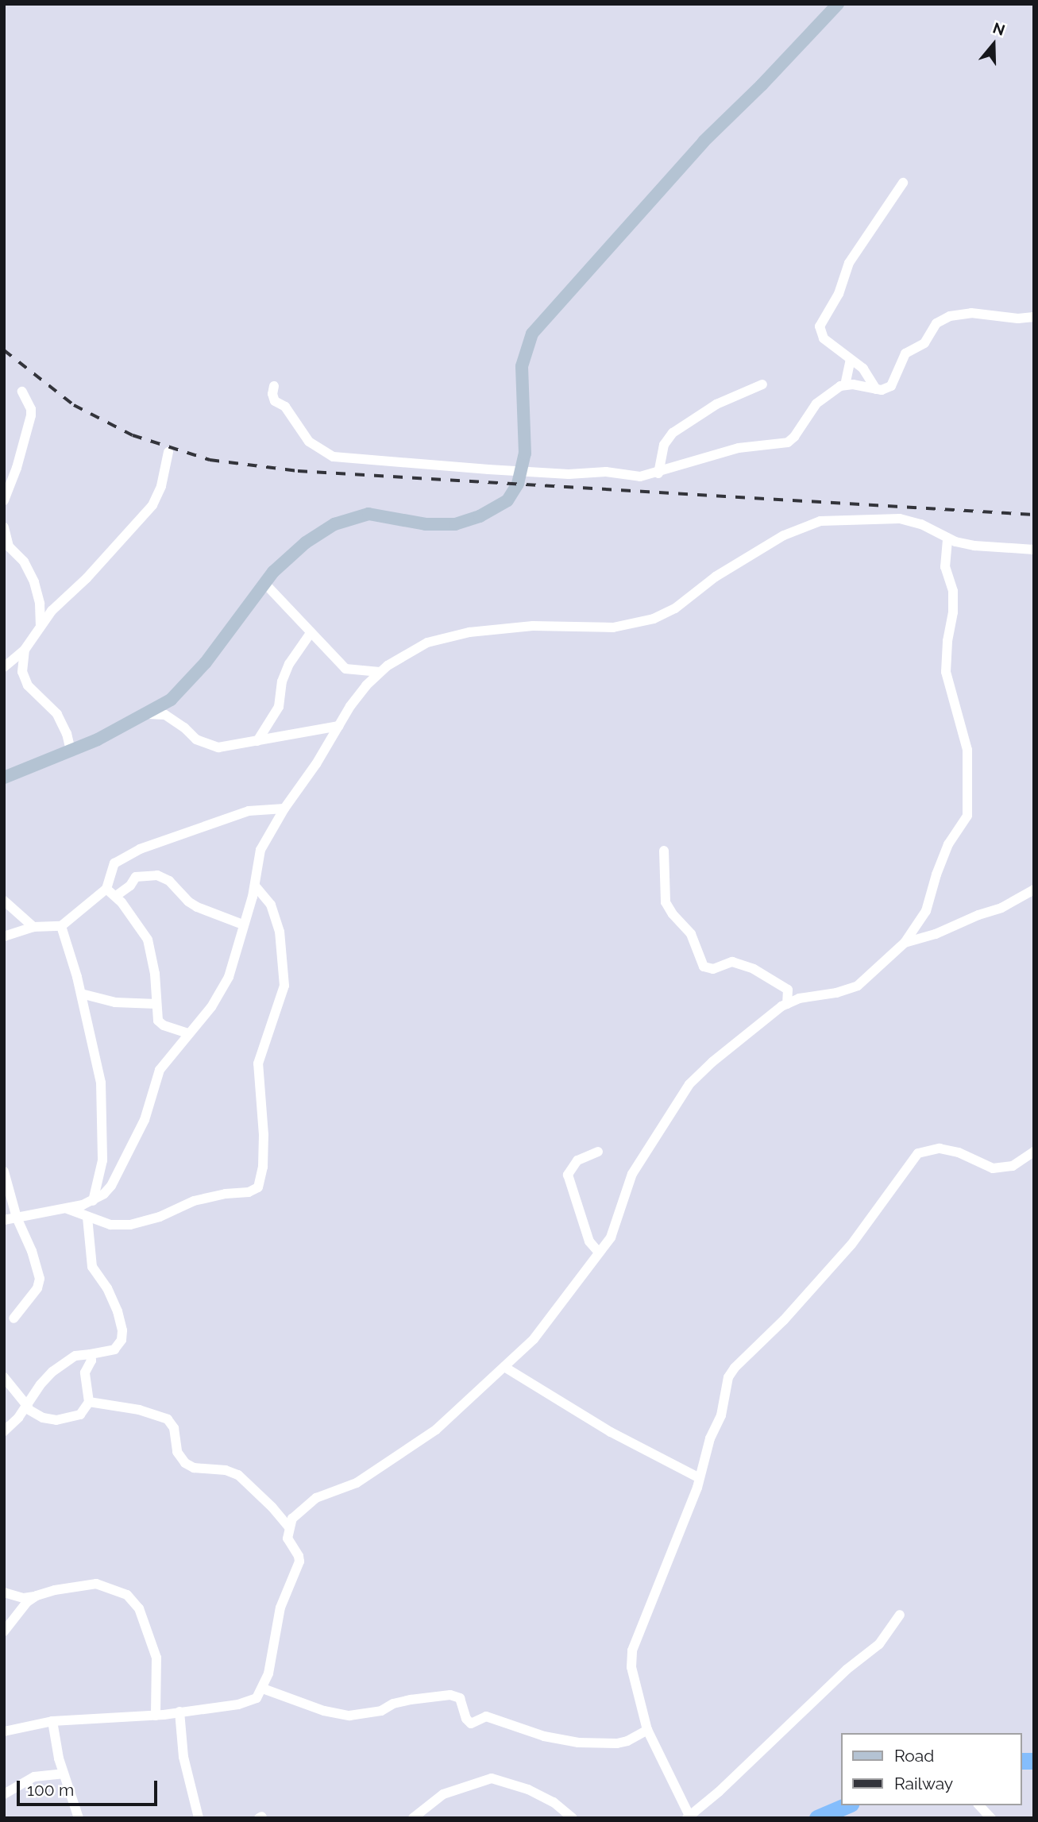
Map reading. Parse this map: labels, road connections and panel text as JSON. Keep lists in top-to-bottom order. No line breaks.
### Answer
{"legend":["Road","Railway"],"scale_bar":"100 m","north":"top"}
